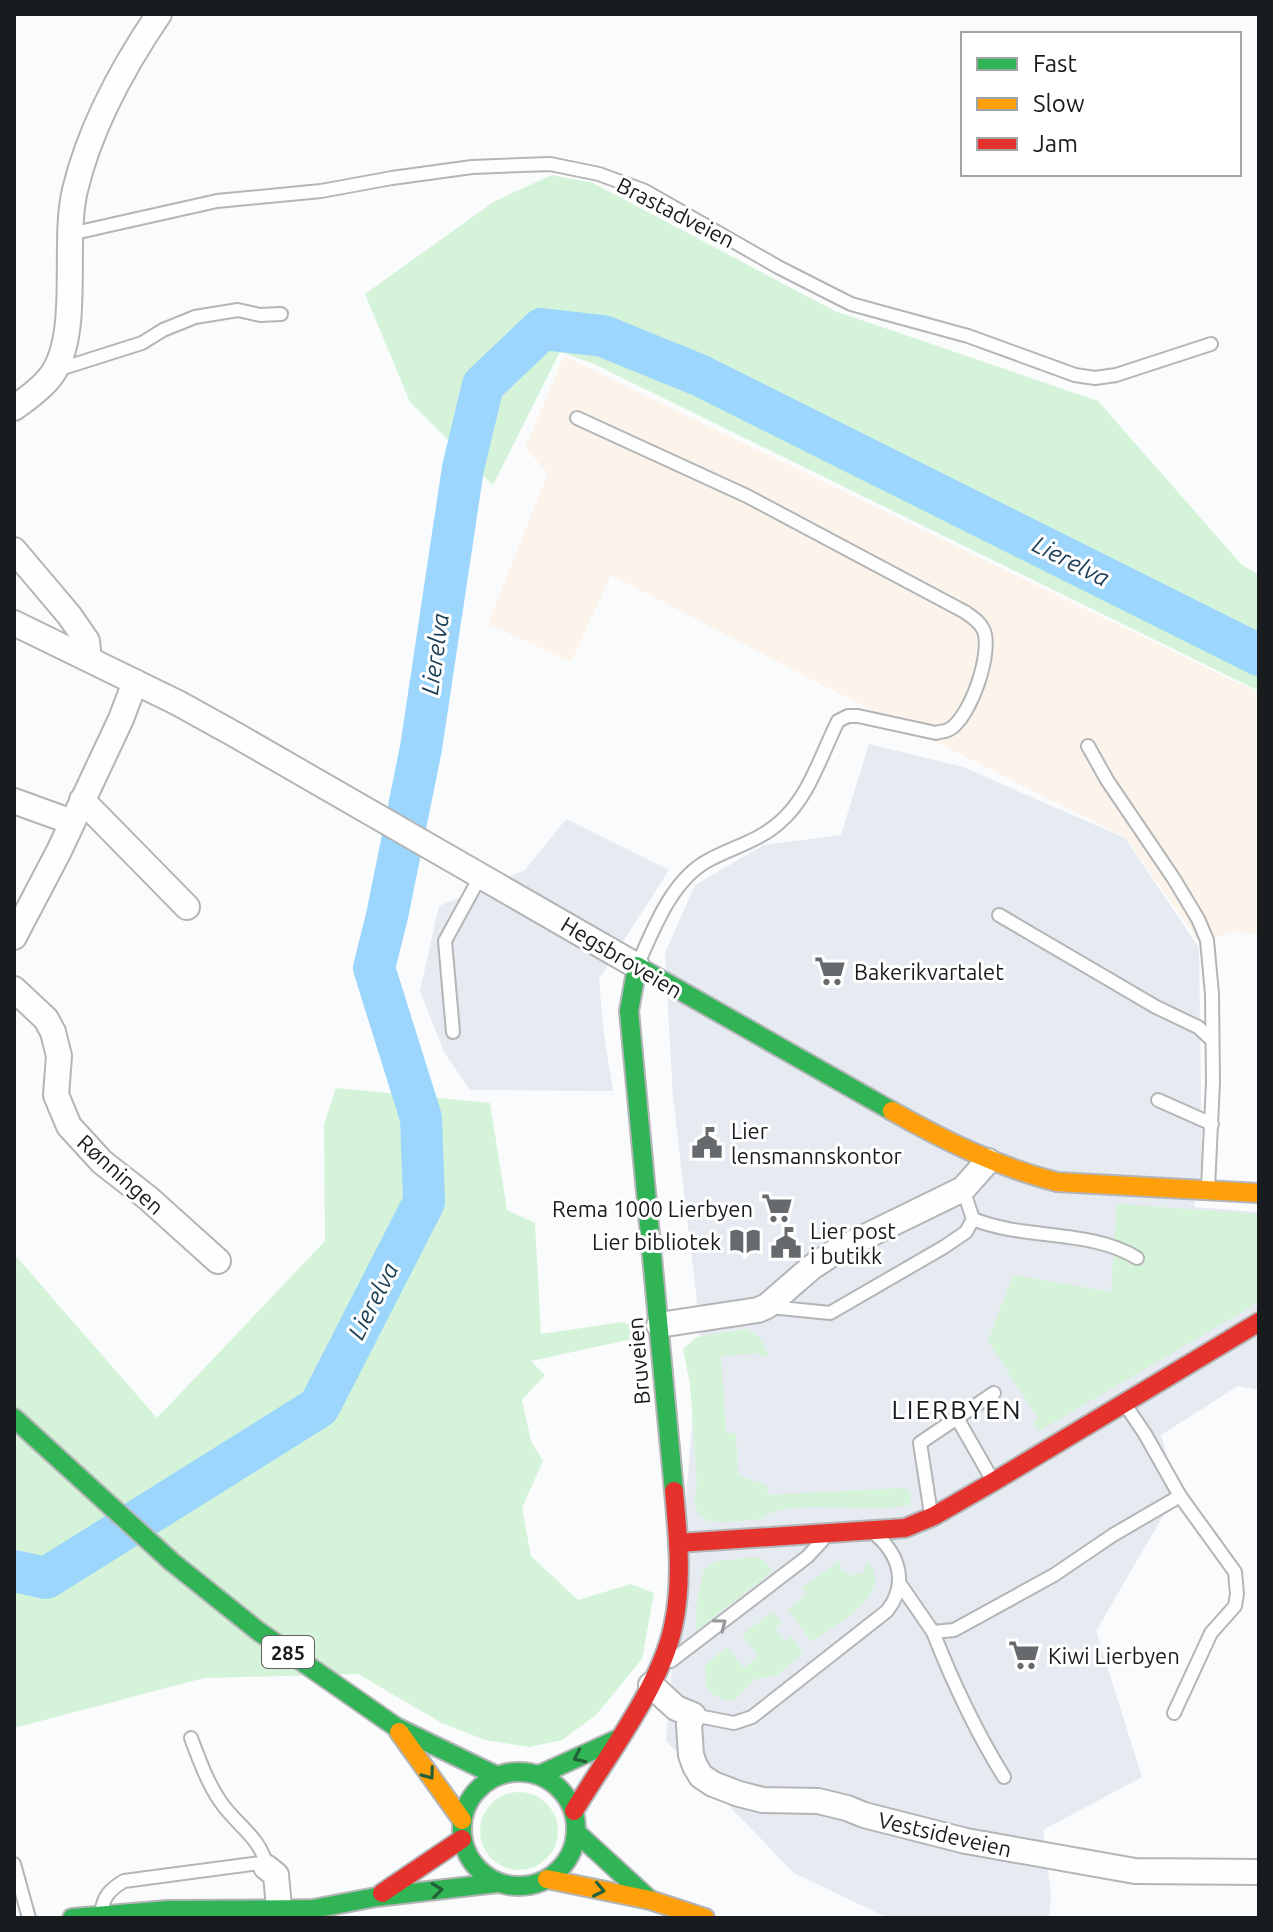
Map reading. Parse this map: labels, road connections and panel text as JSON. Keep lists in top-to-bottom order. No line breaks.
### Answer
{"streets":{"street":["Hegsbroveien","Rønningen","Bruveien","285","Vestsideveien"],"lane":["Brastadveien"]},"crossings":[["Hegsbroveien","Bruveien"],["Bruveien","285"]],"districts":["LIERBYEN"],"water":["Lierelva"],"places":{"supermarket":["Bakerikvartalet","Rema 1000 Lierbyen","Kiwi Lierbyen"],"public building":["Lier lensmannskontor","Lier post i butikk"],"library":["Lier bibliotek"]},"legend":["Fast","Slow","Jam"]}
